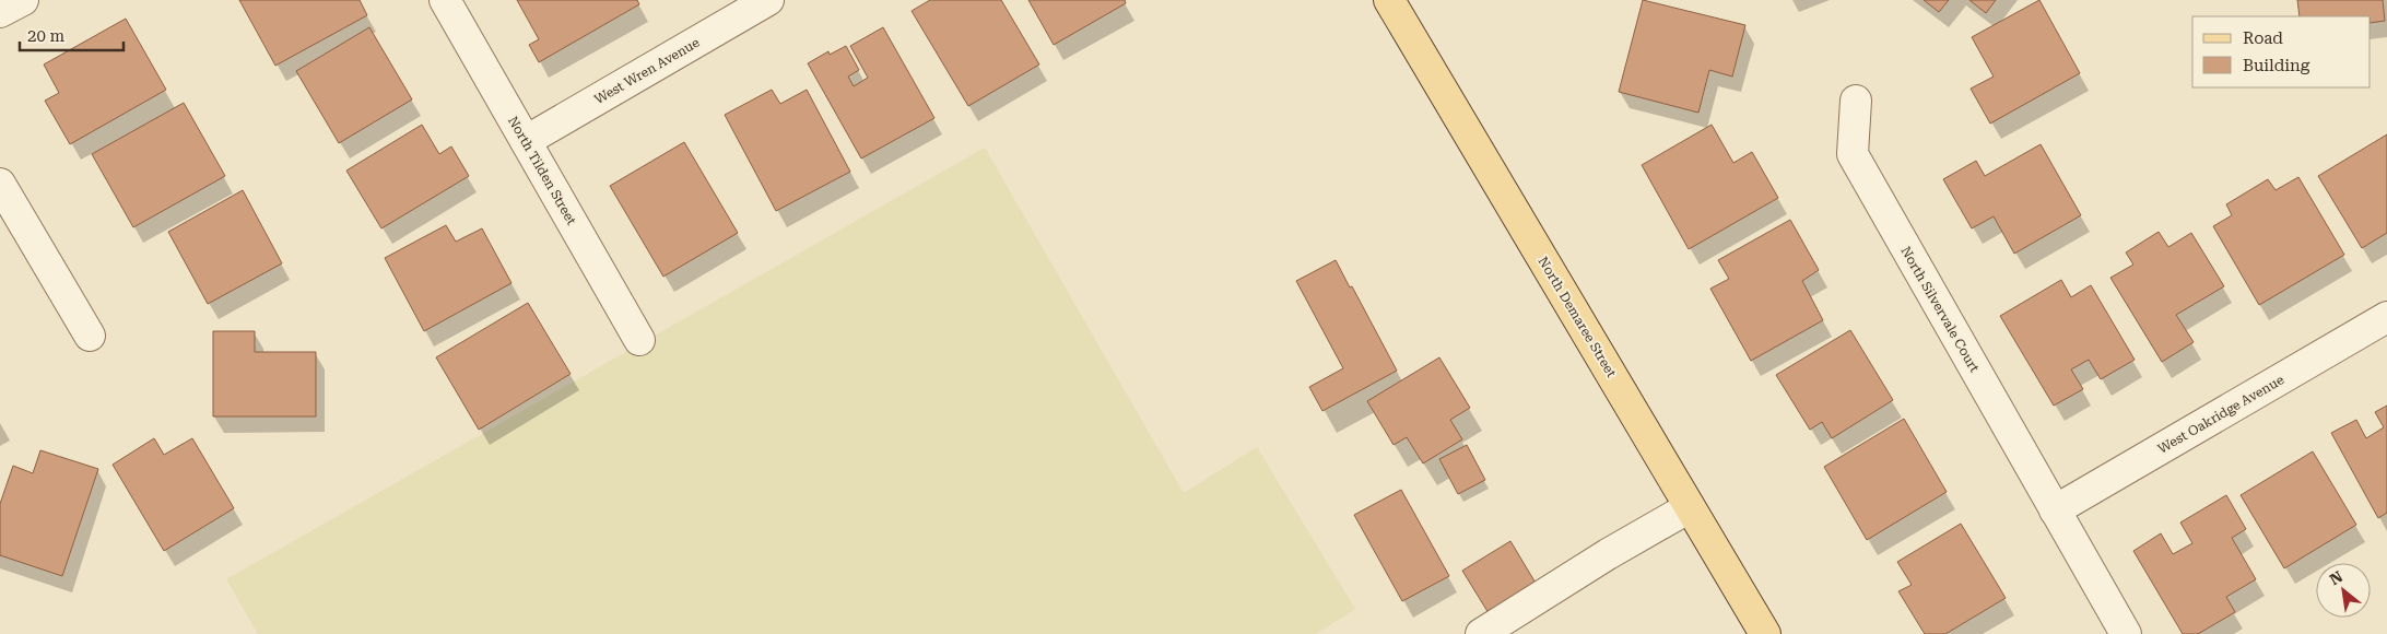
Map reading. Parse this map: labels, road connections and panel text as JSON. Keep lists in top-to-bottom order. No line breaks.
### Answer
{"streets":{"main road":["North Demaree Street"],"street":["West Wren Avenue","North Tilden Street","North Silvervale Court","West Oakridge Avenue"]},"crossings":[["West Wren Avenue","North Tilden Street"],["North Silvervale Court","West Oakridge Avenue"]],"legend":["Road","Building"],"scale_bar":"20 m","north":"top left"}
